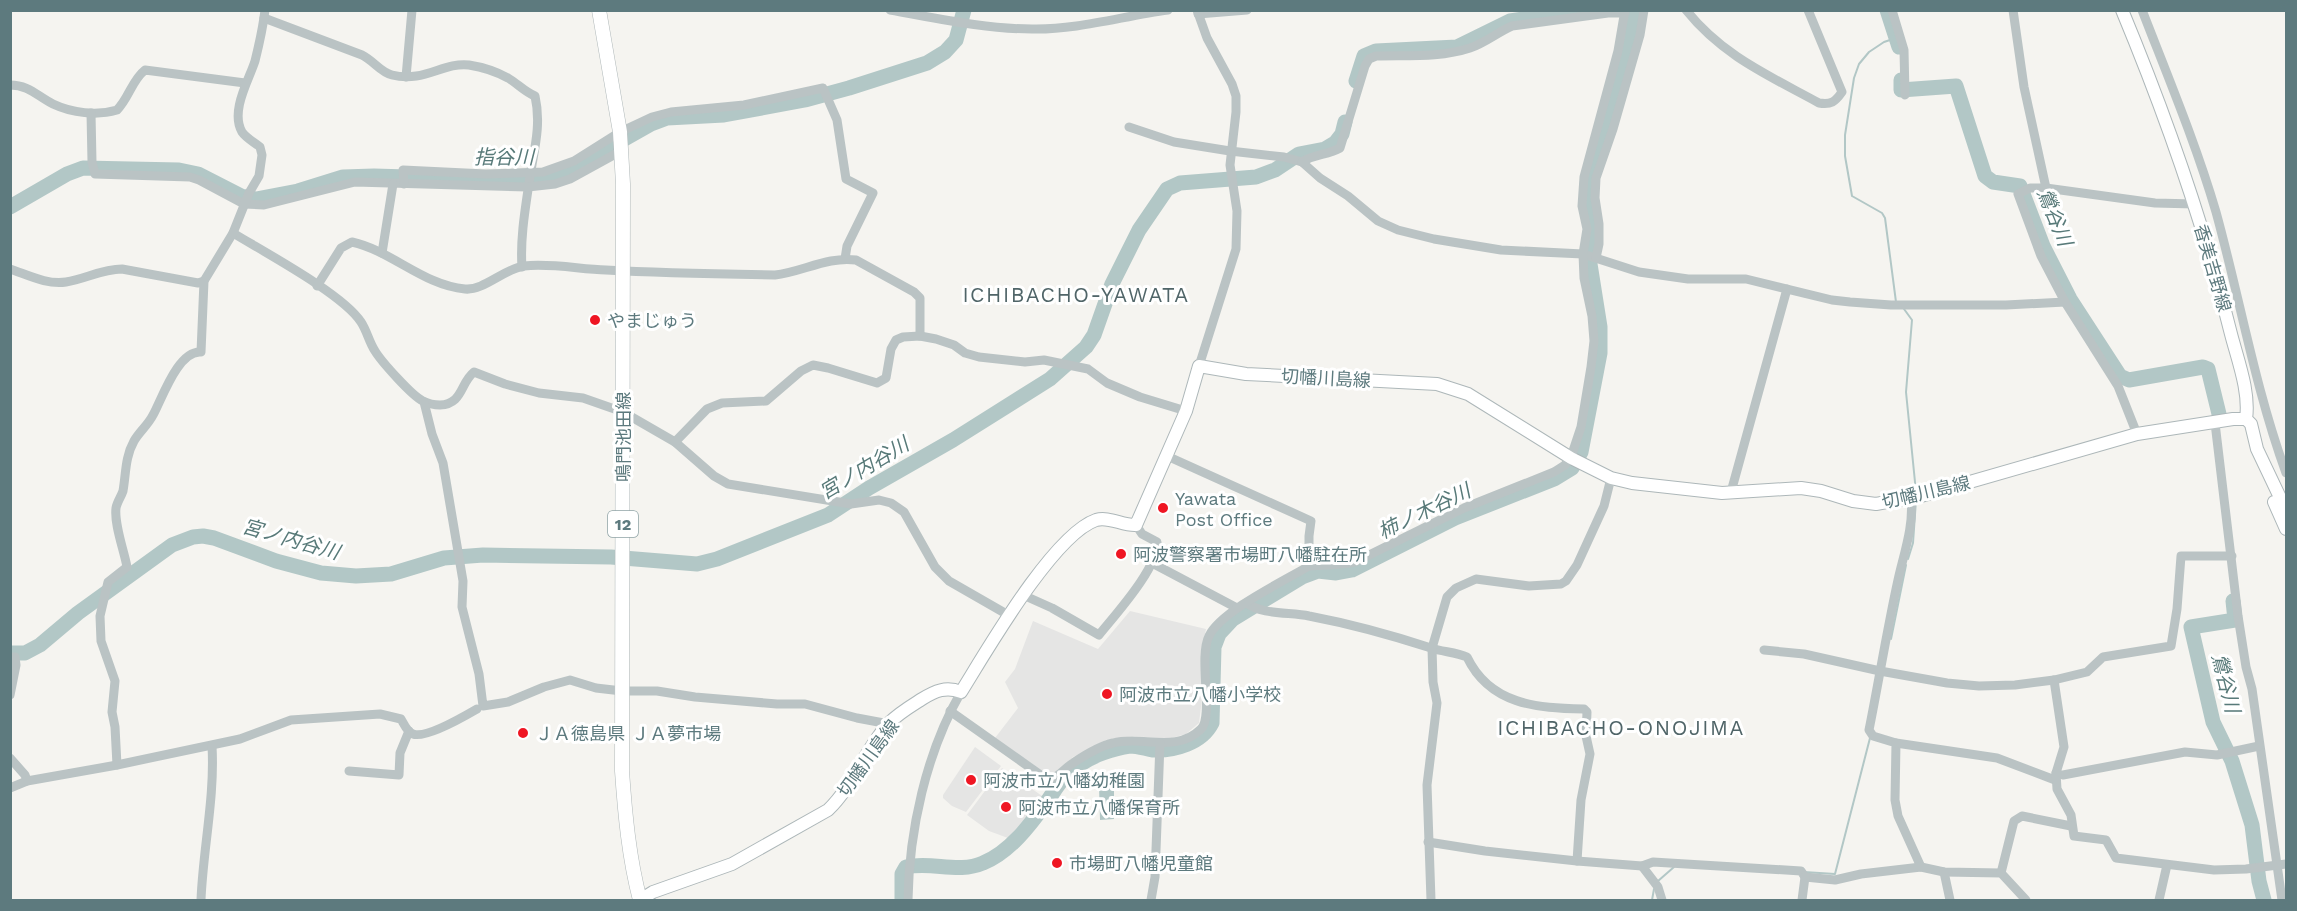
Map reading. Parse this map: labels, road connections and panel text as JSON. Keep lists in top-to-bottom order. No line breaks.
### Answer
{"streets":{"main road":["香美吉野線","切幡川島線","鳴門池田線","12"]},"crossings":[["香美吉野線","切幡川島線"],["切幡川島線","鳴門池田線"]],"districts":["ICHIBACHO-YAWATA","ICHIBACHO-ONOJIMA"],"water":["指谷川","鶯谷川","宮ノ内谷川","柿ノ木谷川"],"places":["やまじゅう","Yawata Post Office","阿波警察署市場町八幡駐在所","阿波市立八幡小学校","ＪＡ徳島県 ＪＡ夢市場","阿波市立八幡幼稚園","阿波市立八幡保育所","市場町八幡児童館"]}
